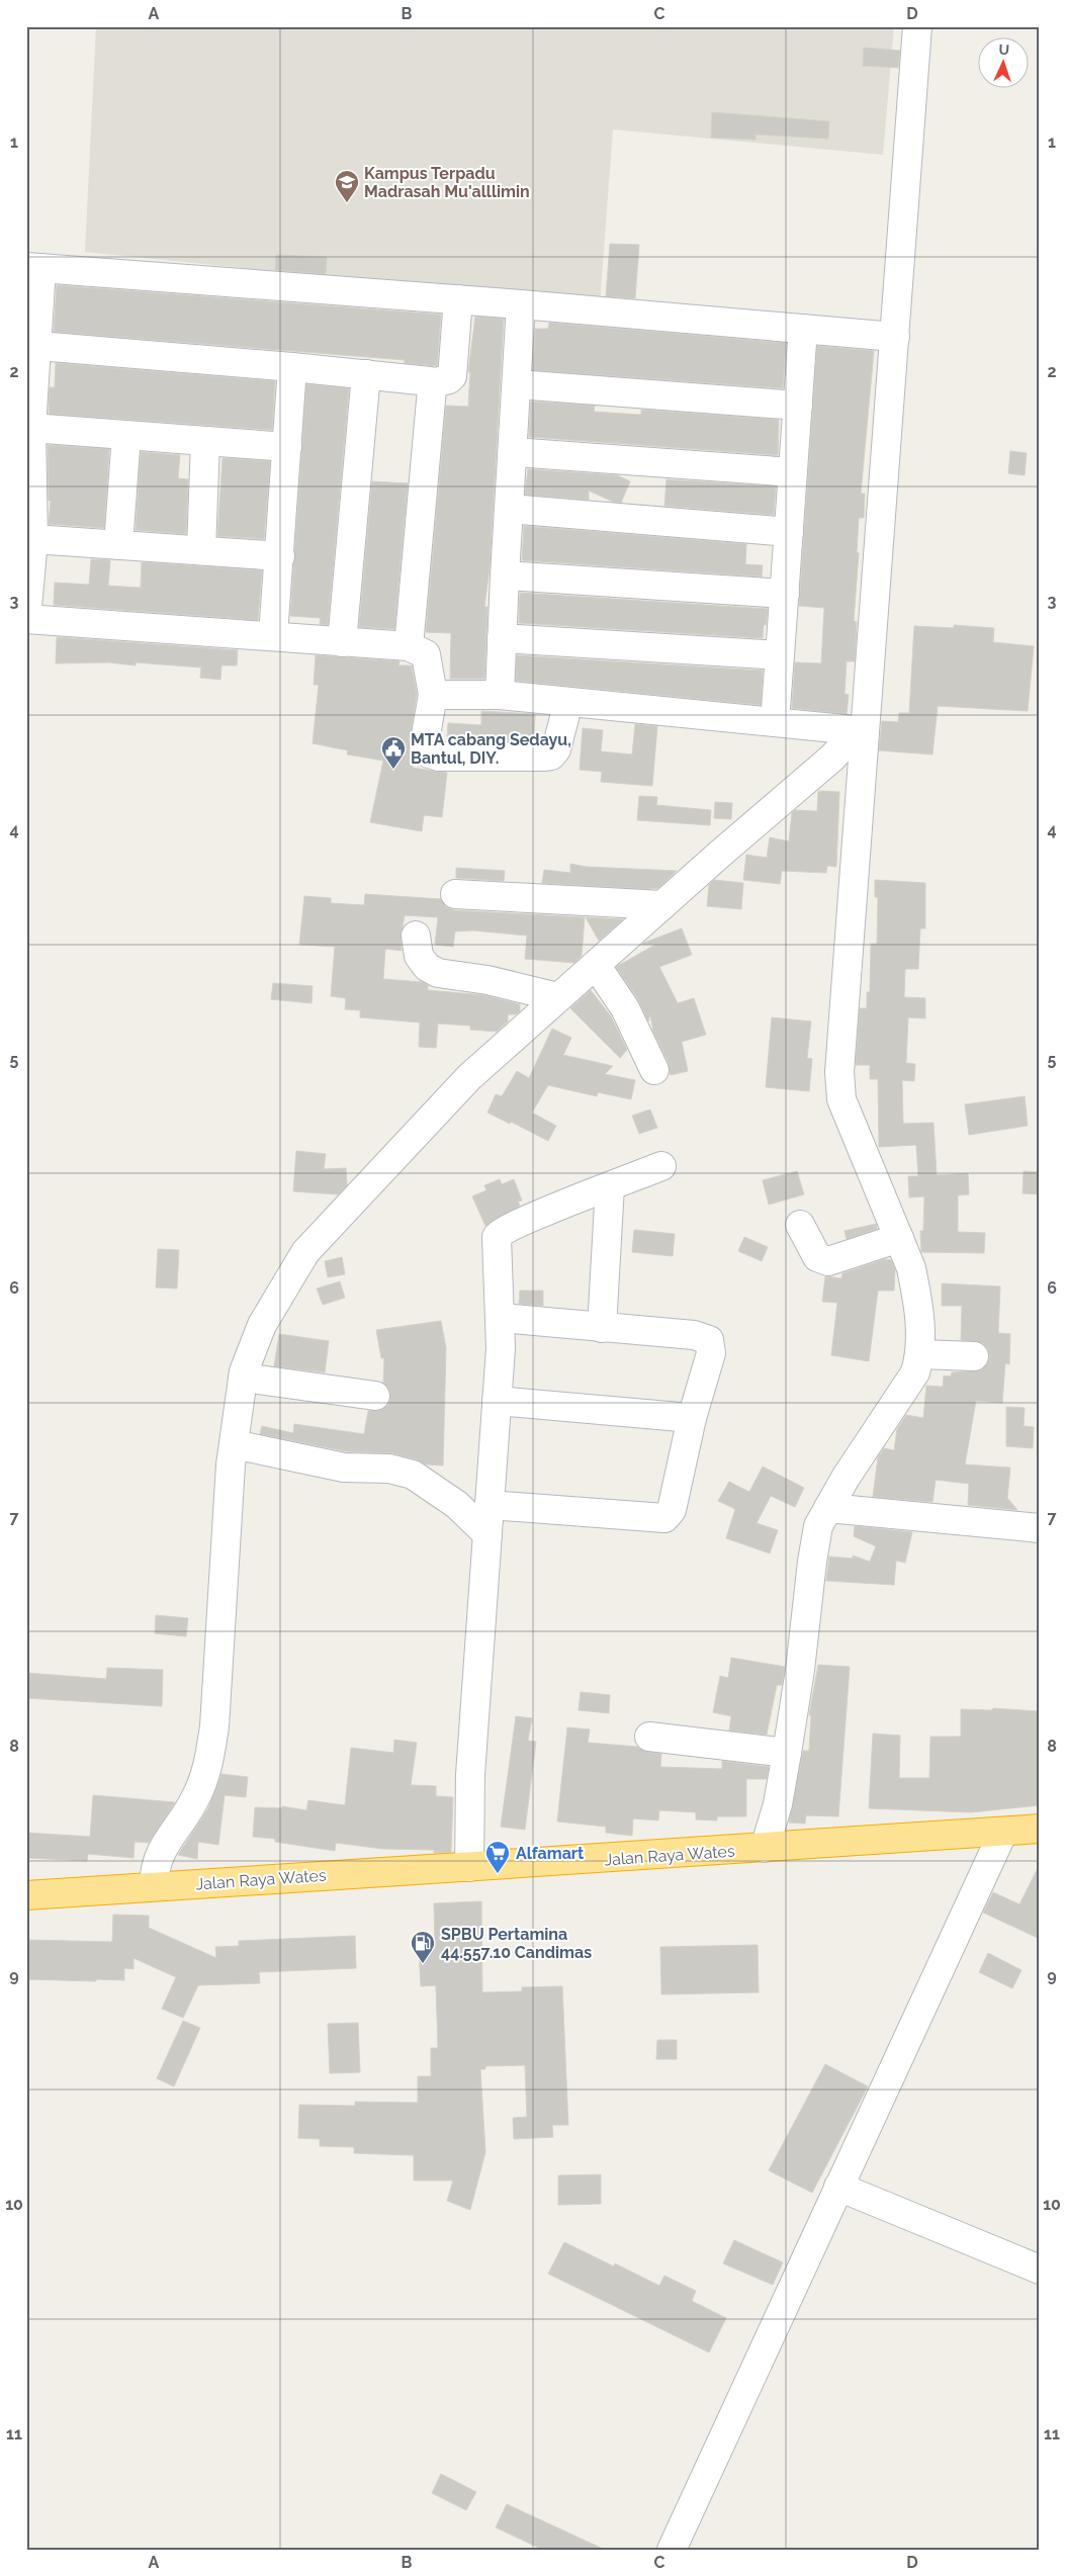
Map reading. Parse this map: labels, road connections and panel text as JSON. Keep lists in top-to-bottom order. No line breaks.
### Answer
{"streets":{"highway":["Jalan Raya Wates"]},"places":{"school or university":["Kampus Terpadu Madrasah Mu'alllimin"],"public building":["MTA cabang Sedayu, Bantul, DIY."],"supermarket":["Alfamart"],"fuel station":["SPBU Pertamina 44.557.10 Candimas"]},"north":"top","grid":{"columns":["A","B","C","D"],"rows":["1","2","3","4","5","6","7","8","9","10","11"]}}
